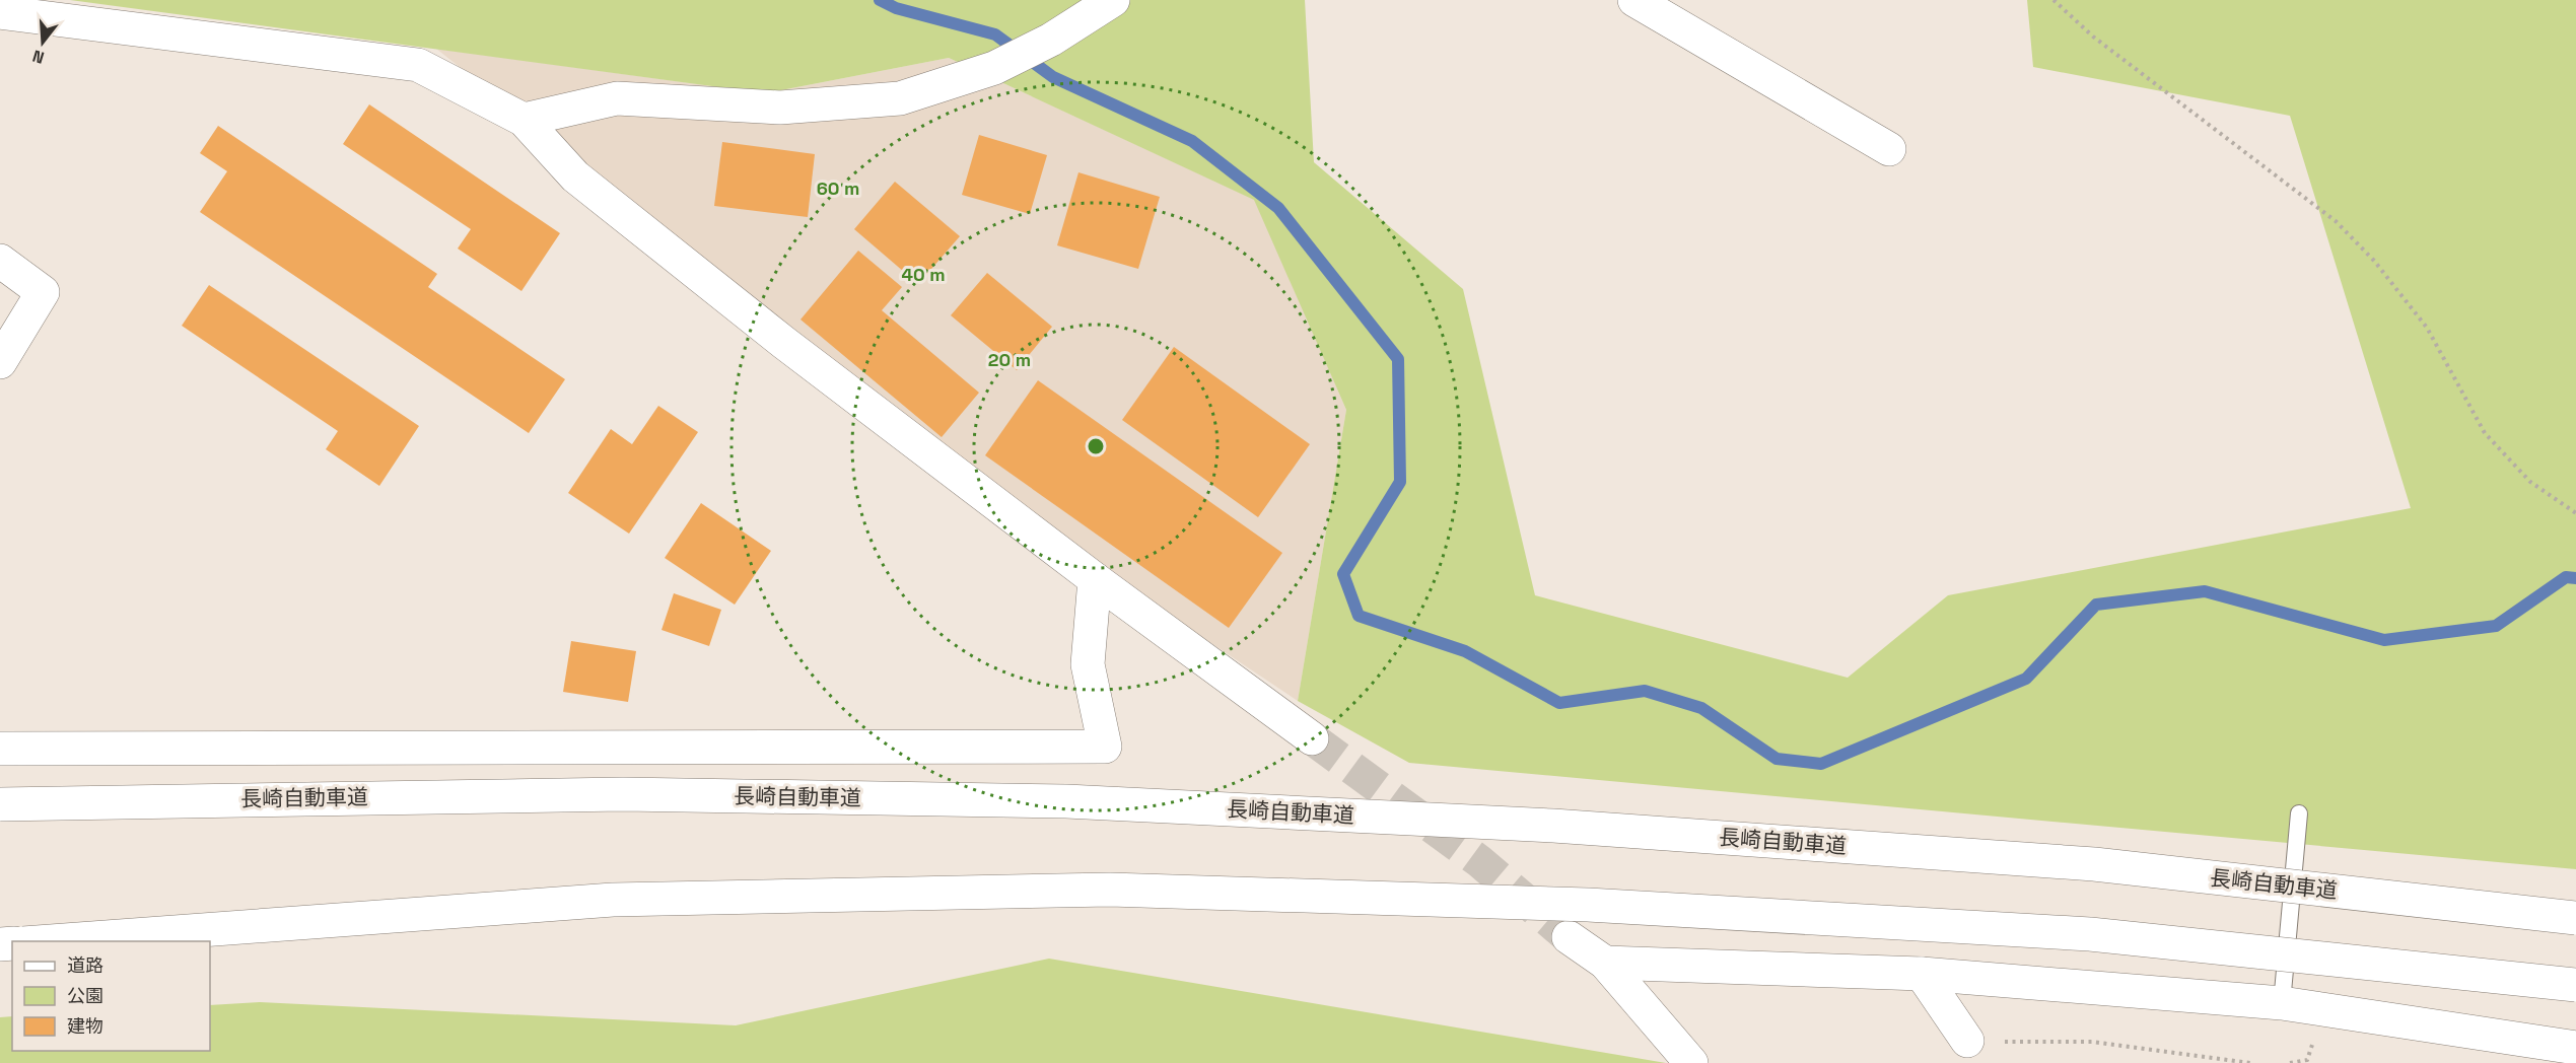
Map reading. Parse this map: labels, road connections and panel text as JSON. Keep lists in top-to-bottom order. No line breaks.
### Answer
{"streets":{"main road":["長崎自動車道"]},"legend":["道路","公園","建物"],"north":"bottom","rings":["60 m","40 m","20 m"]}
